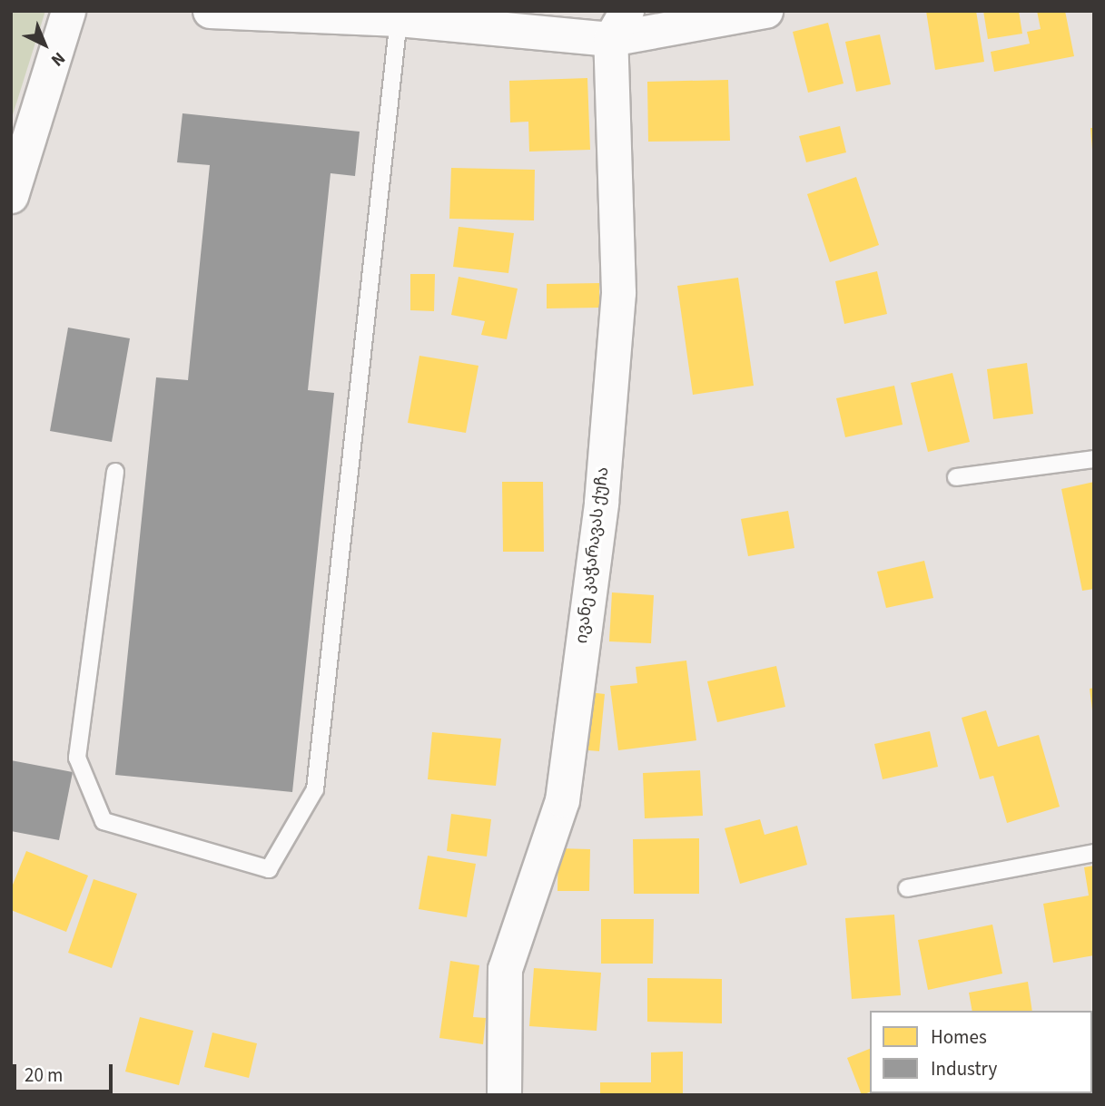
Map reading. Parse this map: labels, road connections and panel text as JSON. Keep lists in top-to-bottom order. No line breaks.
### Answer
{"streets":{"street":["ივანე კაჭარავას ქუჩა"]},"legend":["Homes","Industry"],"scale_bar":"20 m","north":"bottom right"}
